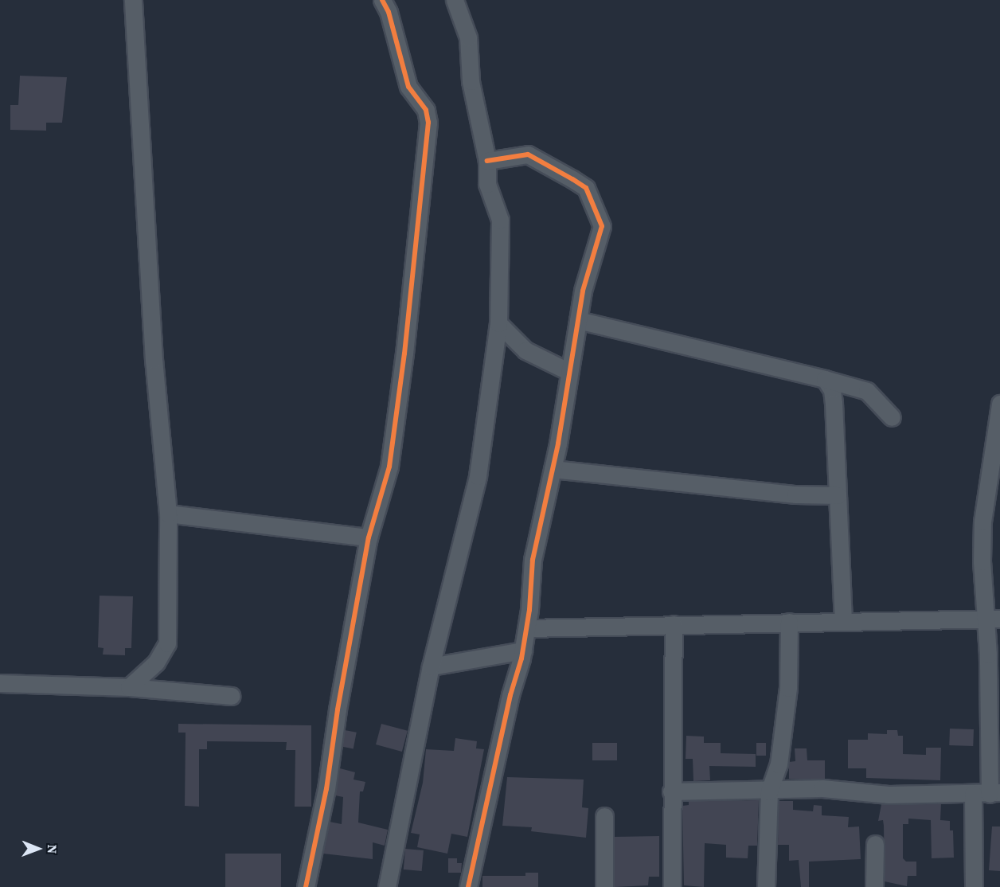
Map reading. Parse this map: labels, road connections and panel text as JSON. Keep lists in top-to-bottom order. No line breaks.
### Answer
{"north":"right"}
